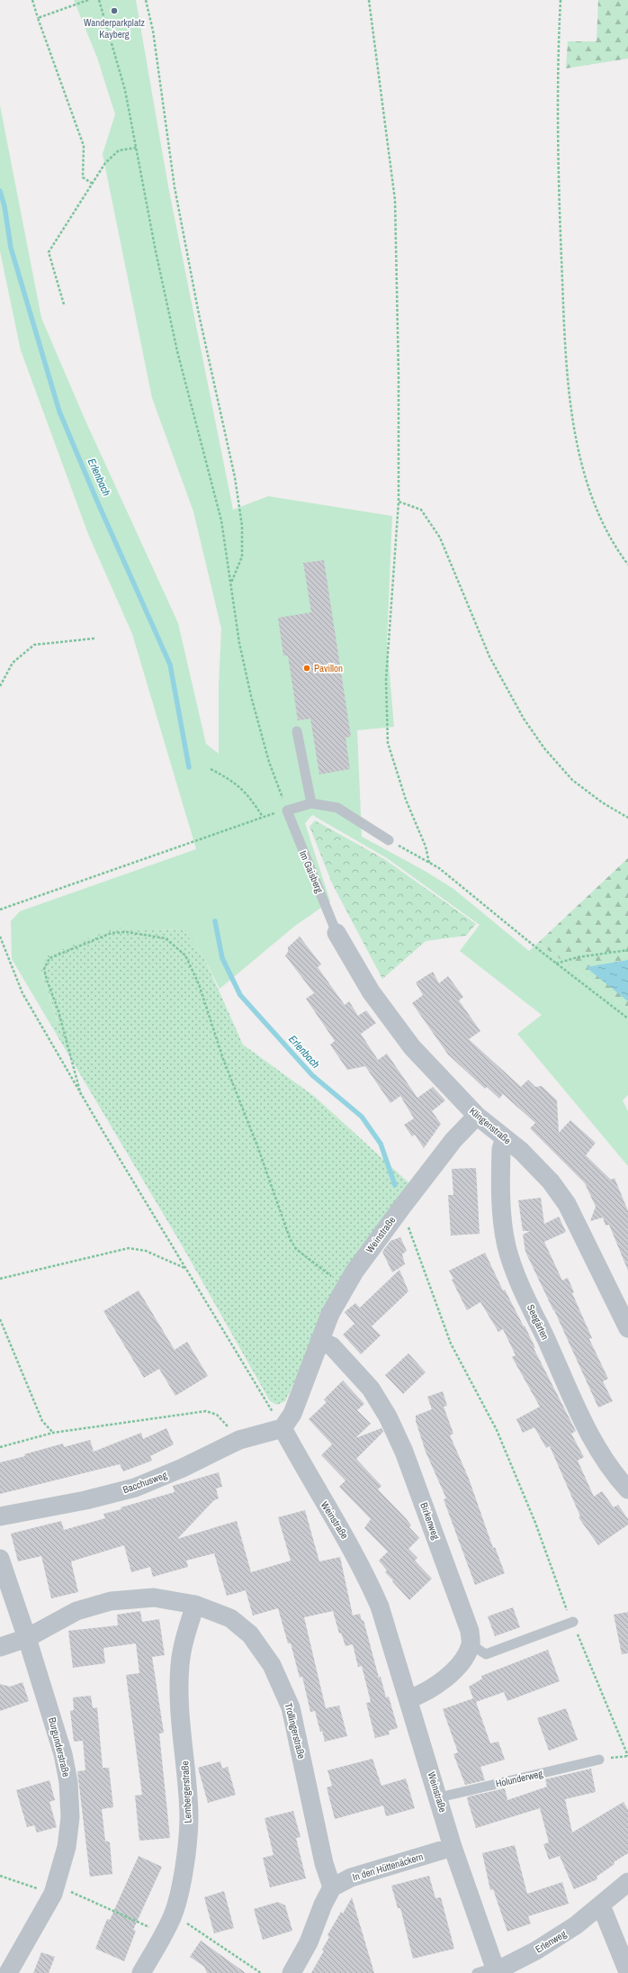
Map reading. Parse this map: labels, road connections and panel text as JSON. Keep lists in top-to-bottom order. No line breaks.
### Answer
{"streets":{"street":["Klingenstraße","Weinstraße","Seegärten","Bacchusweg","Birkenweg","Trollingerstraße","Burgunderstraße","Lembergerstraße","In den Hüttenäckern","Erlenweg"],"lane":["Im Gaisberg","Holunderweg"]},"crossings":[["Im Gaisberg","Klingenstraße"],["Klingenstraße","Weinstraße"],["Klingenstraße","Seegärten"],["Weinstraße","Bacchusweg"],["Weinstraße","Birkenweg"],["Weinstraße","Holunderweg"],["Weinstraße","In den Hüttenäckern"],["Weinstraße","Erlenweg"],["Trollingerstraße","Burgunderstraße"],["Trollingerstraße","Lembergerstraße"],["Trollingerstraße","In den Hüttenäckern"]],"water":["Erlenbach"],"places":["Wanderparkplatz Kayberg","Pavillon"]}
